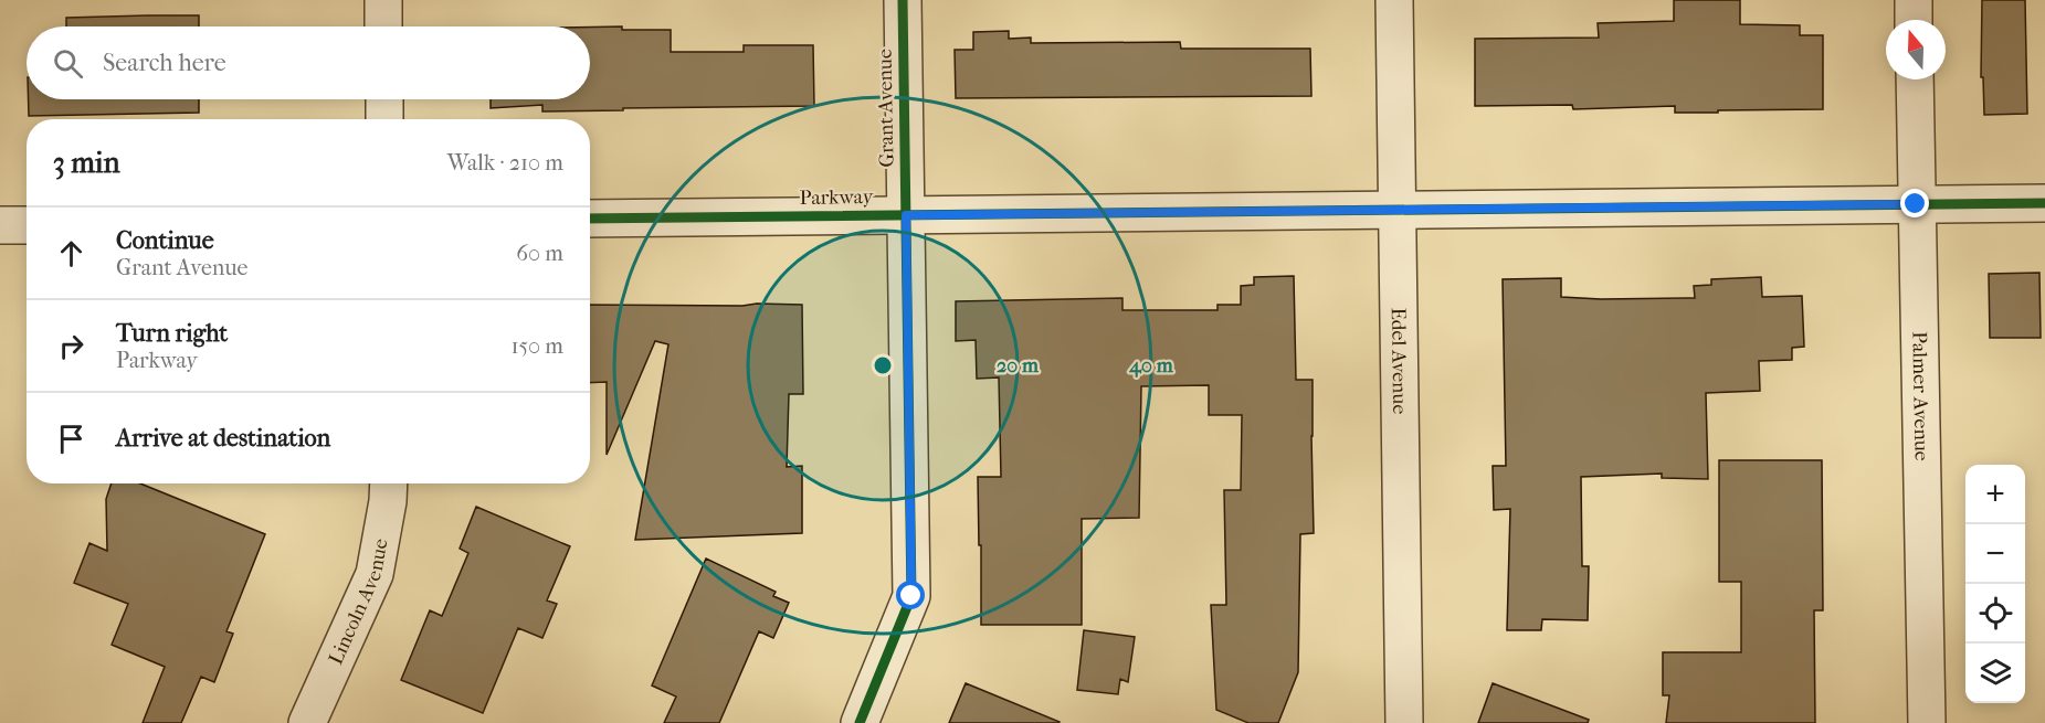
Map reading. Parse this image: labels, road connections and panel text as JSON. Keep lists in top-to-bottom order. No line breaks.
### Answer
{"streets":{"street":["Grant Avenue","Parkway","Edel Avenue","Palmer Avenue","Lincoln Avenue"]},"crossings":[["Grant Avenue","Parkway"],["Parkway","Edel Avenue"],["Parkway","Palmer Avenue"]],"north":"top","page":{"search":"Search here","heading":["3 min","Walk · 210 m"],"list":[["Continue","Grant Avenue","60 m"],["Turn right","Parkway","150 m"],"Arrive at destination"],"map_buttons":["+","−"]},"rings":["20 m","40 m"]}
